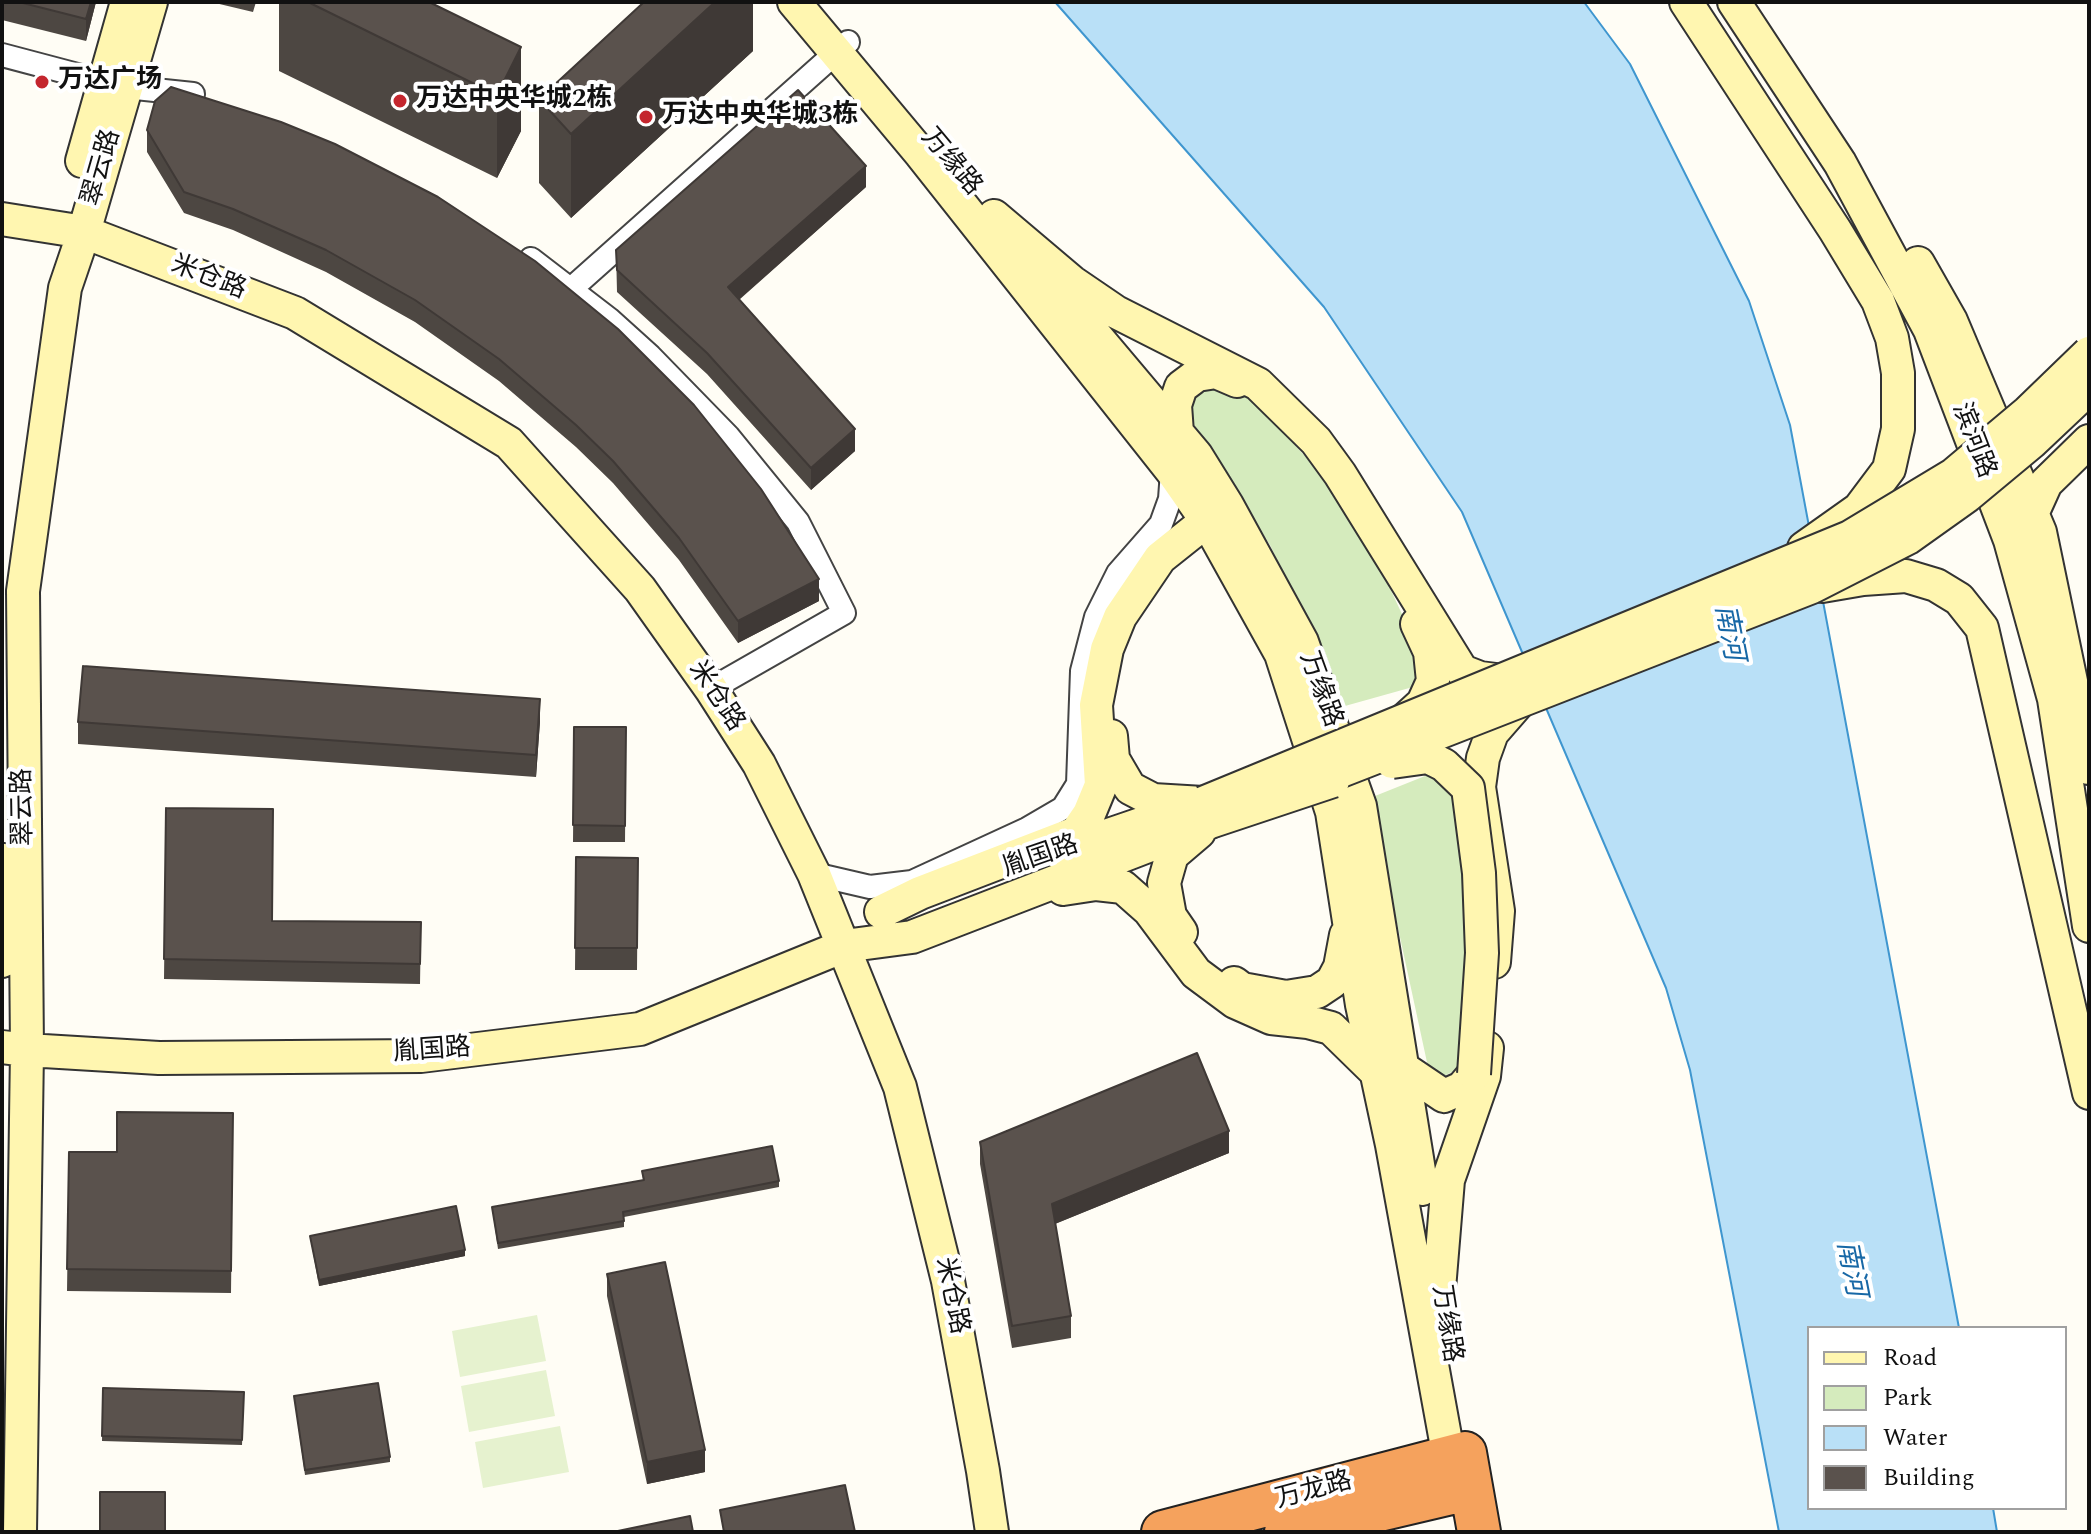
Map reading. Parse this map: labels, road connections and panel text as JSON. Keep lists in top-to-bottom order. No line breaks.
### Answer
{"streets":{"highway":["万缘路","万龙路"],"street":["翠云路","米仓路","滨河路","胤国路"]},"crossings":[["万缘路","万龙路"],["翠云路","米仓路"],["翠云路","胤国路"],["米仓路","胤国路"]],"water":["南河"],"places":["万达广场","万达中央华城2栋","万达中央华城3栋"],"legend":["Road","Park","Water","Building"]}
